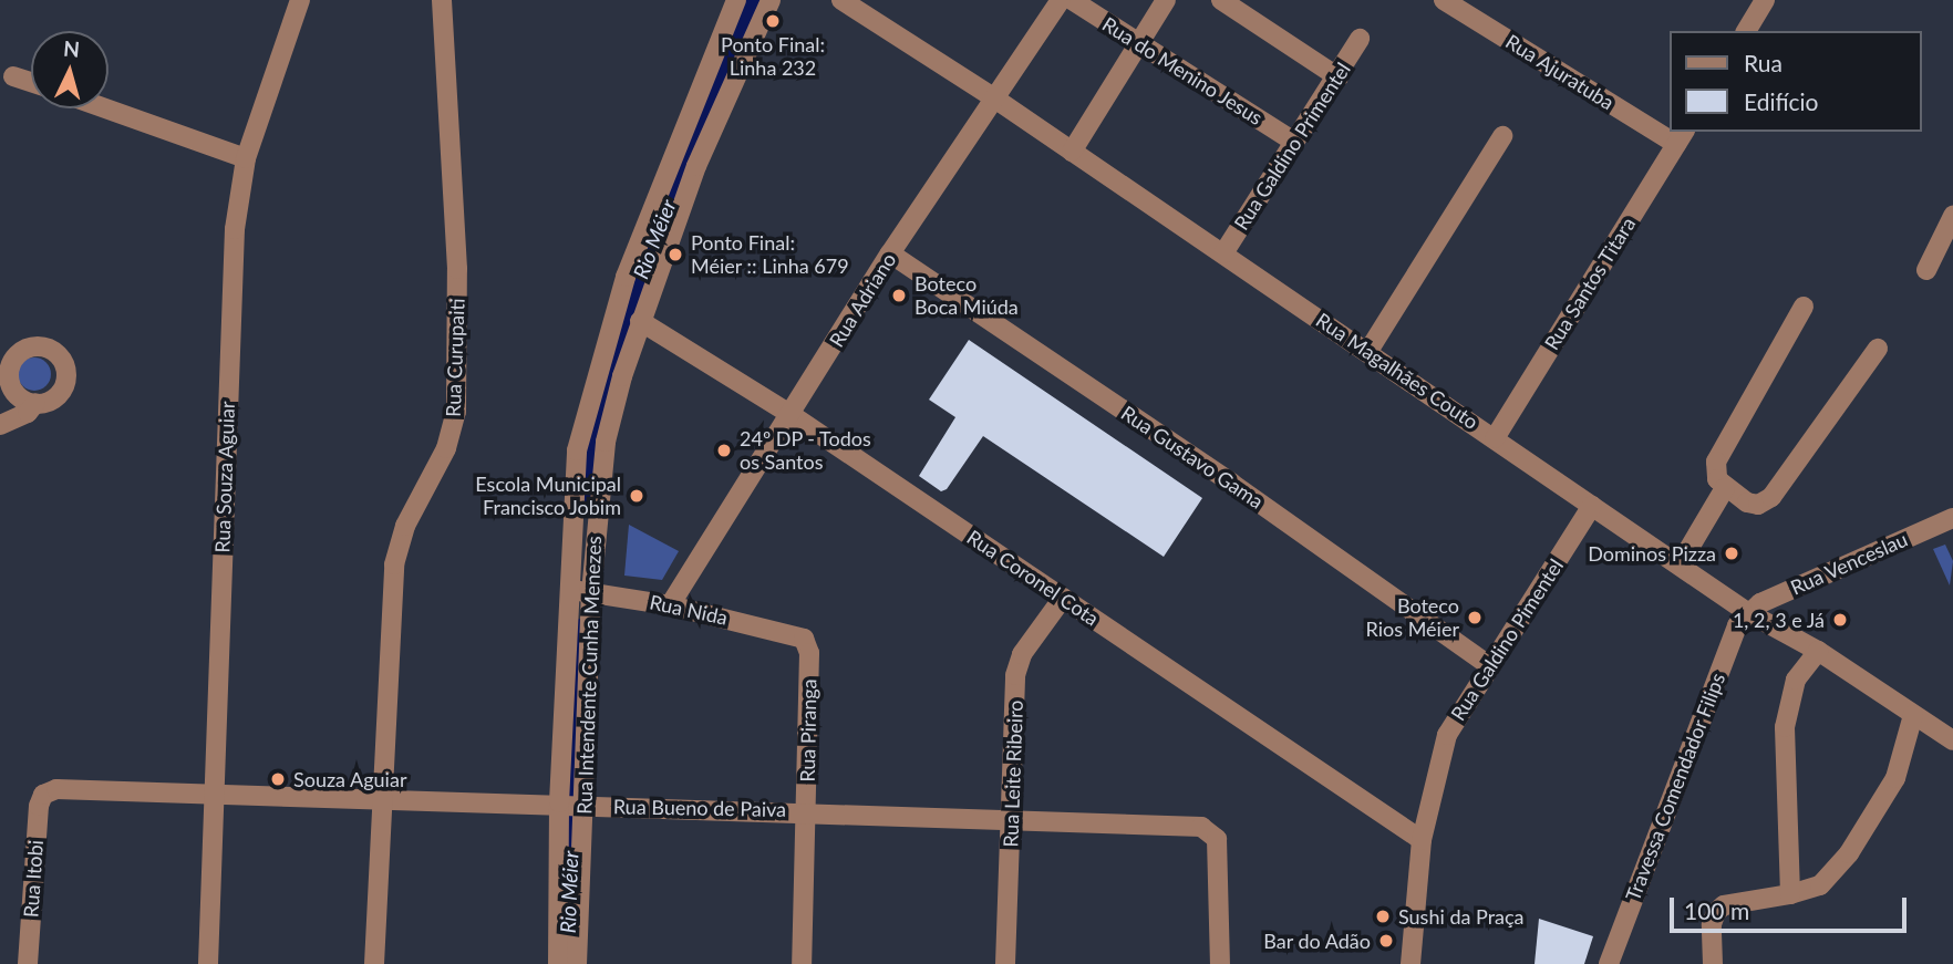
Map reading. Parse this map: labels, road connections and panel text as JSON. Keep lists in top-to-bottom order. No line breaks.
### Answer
{"streets":{"street":["Rua do Menino Jesus","Rua Ajuratuba","Rua Galdino Primentel","Rua Santos Titara","Rua Adriano","Rua Curupaiti","Rua Magalhães Couto","Rua Gustavo Gama","Rua Souza Aguiar","Rua Venceslau","Rua Coronel Cota","Rua Nida","Rua Galdino Pimentel","Rua Intendente Cunha Menezes","Rua Piranga","Rua Leite Ribeiro","Travessa Comendador Filips","Rua Bueno de Paiva","Rua Itobi"]},"crossings":[["Rua do Menino Jesus","Rua Galdino Primentel"],["Rua Galdino Primentel","Rua Magalhães Couto"],["Rua Santos Titara","Rua Magalhães Couto"],["Rua Adriano","Rua Magalhães Couto"],["Rua Adriano","Rua Gustavo Gama"],["Rua Adriano","Rua Coronel Cota"],["Rua Adriano","Rua Nida"],["Rua Curupaiti","Rua Bueno de Paiva"],["Rua Magalhães Couto","Rua Venceslau"],["Rua Magalhães Couto","Rua Galdino Pimentel"],["Rua Magalhães Couto","Travessa Comendador Filips"],["Rua Gustavo Gama","Rua Galdino Pimentel"],["Rua Souza Aguiar","Rua Bueno de Paiva"],["Rua Venceslau","Travessa Comendador Filips"],["Rua Coronel Cota","Rua Galdino Pimentel"],["Rua Coronel Cota","Rua Intendente Cunha Menezes"],["Rua Coronel Cota","Rua Leite Ribeiro"],["Rua Nida","Rua Intendente Cunha Menezes"],["Rua Nida","Rua Piranga"],["Rua Intendente Cunha Menezes","Rua Bueno de Paiva"],["Rua Piranga","Rua Bueno de Paiva"],["Rua Leite Ribeiro","Rua Bueno de Paiva"],["Rua Bueno de Paiva","Rua Itobi"]],"water":["Rio Méier"],"places":["Ponto Final: Linha 232","Ponto Final: Méier :: Linha 679","Boteco Boca Miúda","24º DP - Todos os Santos","Escola Municipal Francisco Jobim","Dominos Pizza","Boteco Rios Méier","1, 2, 3 e Já","Souza Aguiar","Sushi da Praça","Bar do Adão"],"legend":["Rua","Edifício"],"scale_bar":"100 m","north":"top"}
